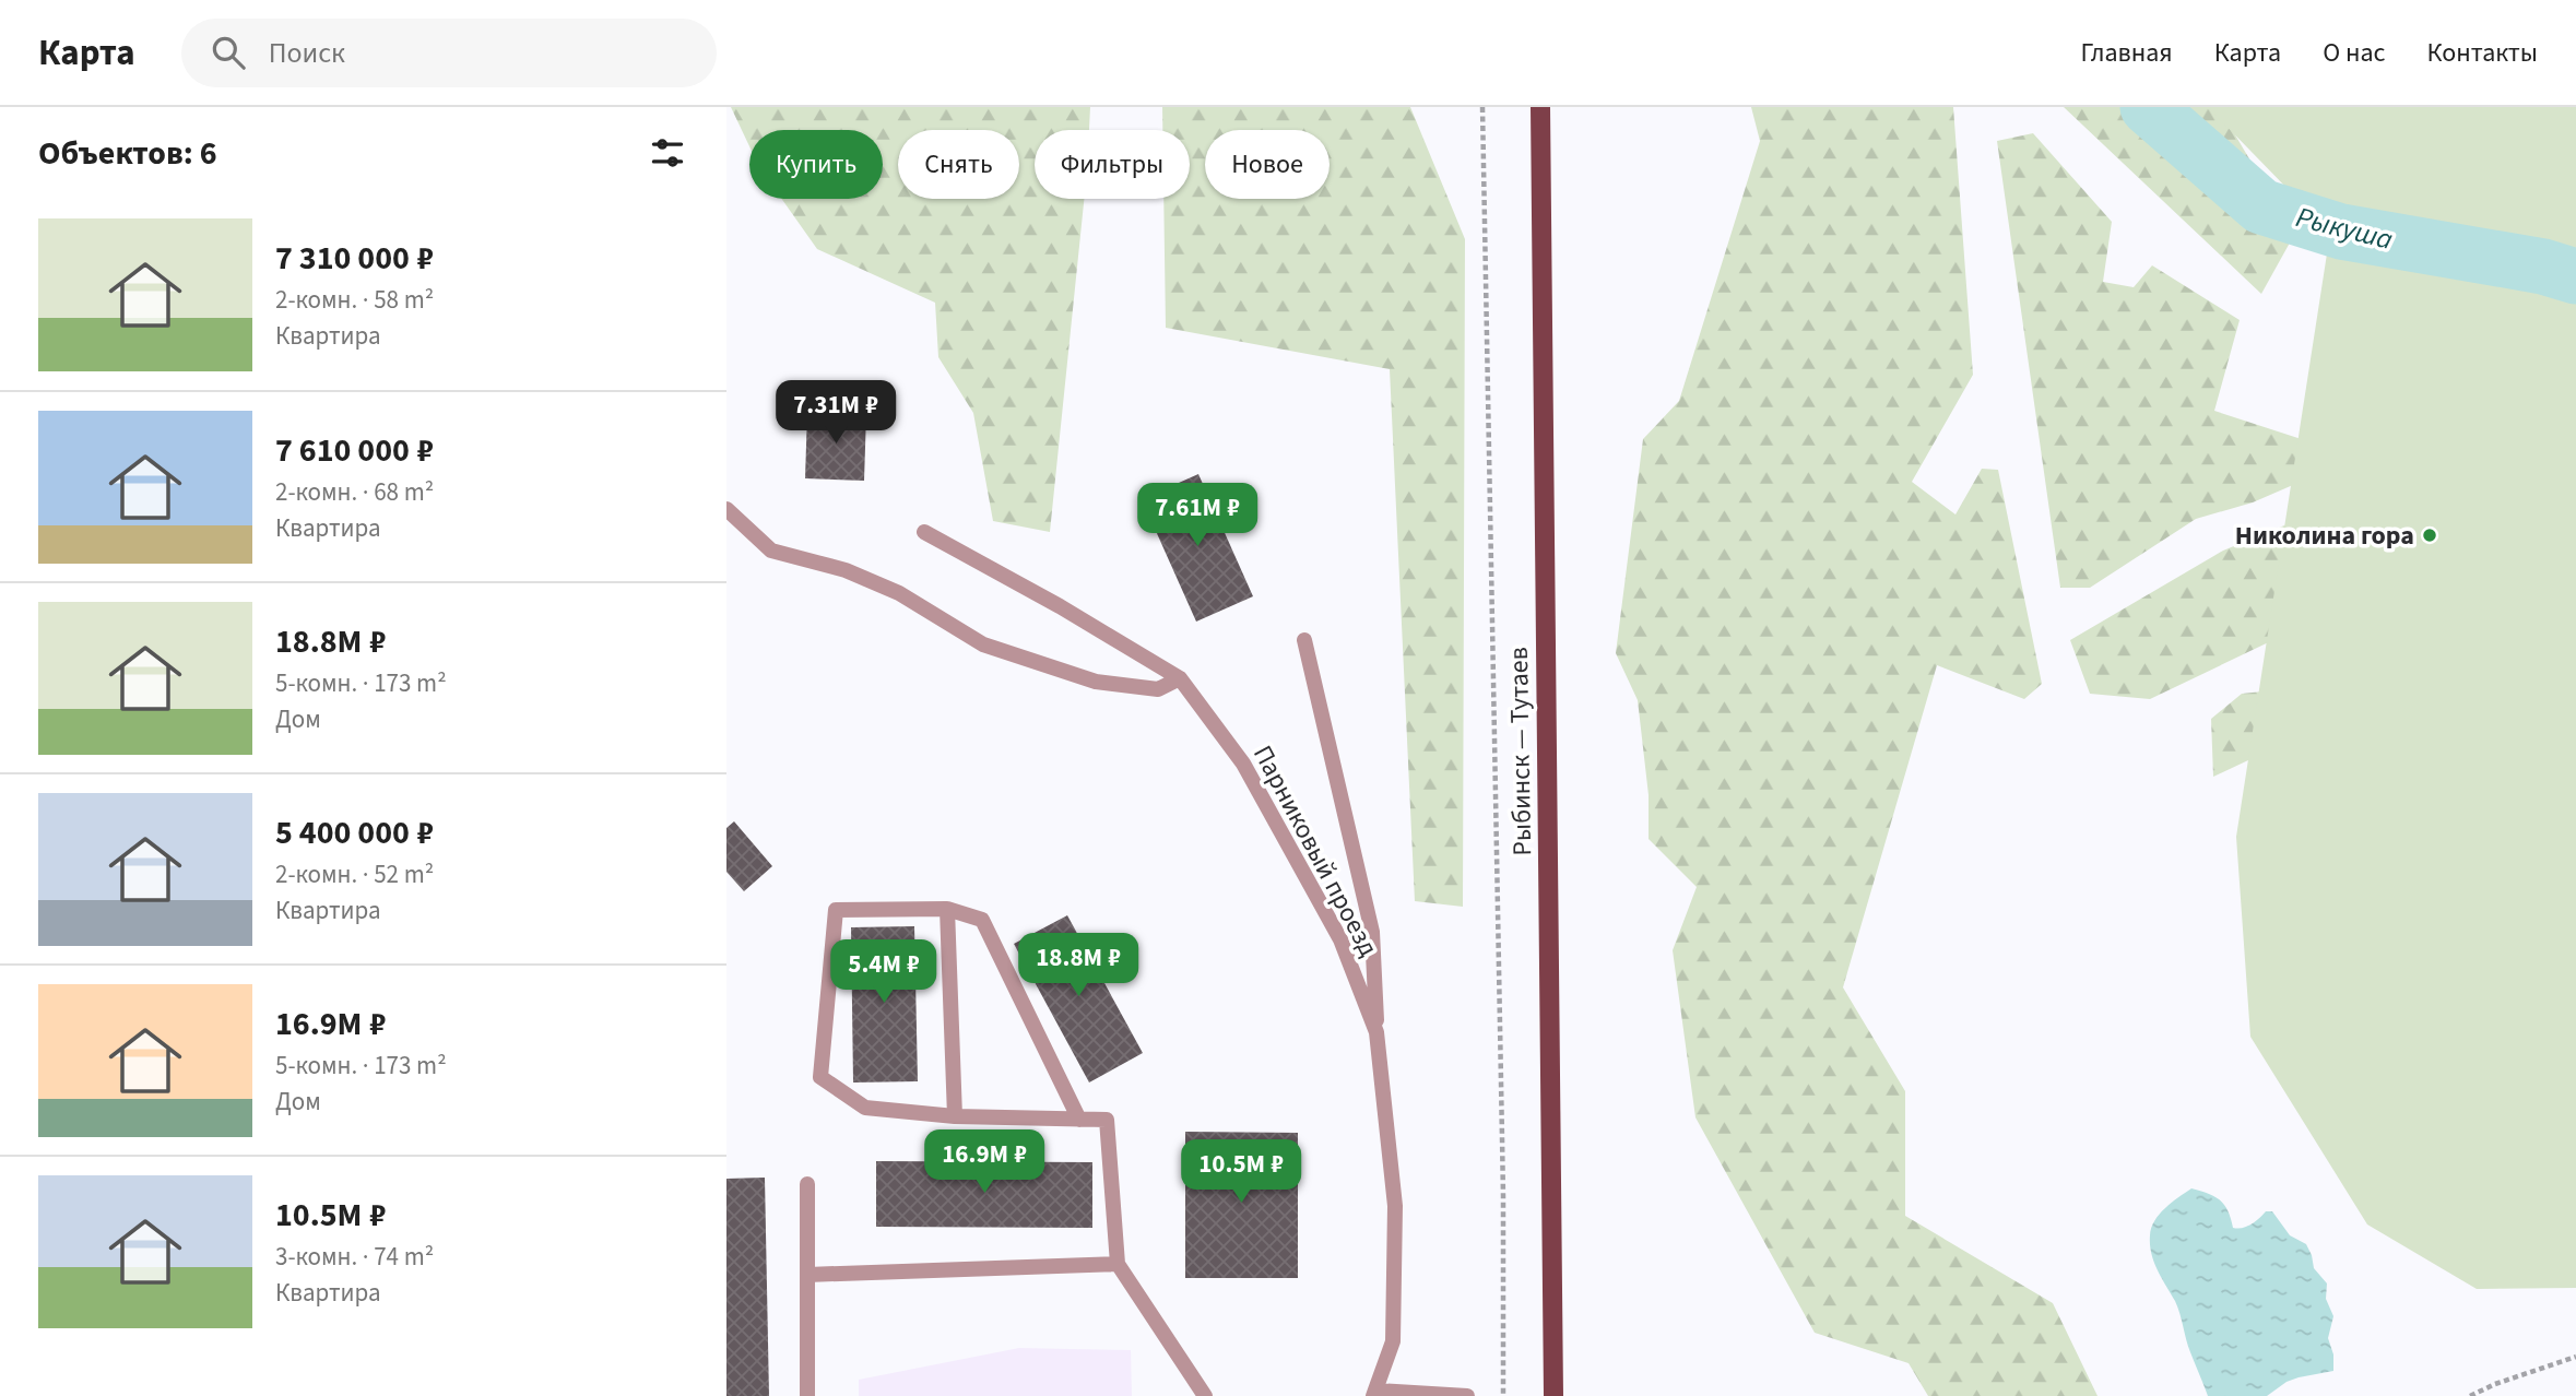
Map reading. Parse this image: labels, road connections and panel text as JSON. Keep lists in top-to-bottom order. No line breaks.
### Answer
{"streets":{"main road":["Рыбинск — Тутаев"],"lane":["Парниковый проезд"]},"water":["Рыкуша"],"places":["Николина гора"],"page":{"header":"Карта","search":"Поиск","nav":["Главная","Карта","О нас","Контакты"],"heading":"Объектов: 6","chip":["Купить","Снять","Фильтры","Новое"],"list":[{"name":"7 310 000 ₽","note":"2-комн. · 58 m² · Квартира"},{"name":"7 610 000 ₽","note":"2-комн. · 68 m² · Квартира"},{"name":"18.8M ₽","note":"5-комн. · 173 m² · Дом"},{"name":"5 400 000 ₽","note":"2-комн. · 52 m² · Квартира"},{"name":"16.9M ₽","note":"5-комн. · 173 m² · Дом"},{"name":"10.5M ₽","note":"3-комн. · 74 m² · Квартира"}],"price":["7.31M ₽","7.61M ₽","18.8M ₽","5.4M ₽","16.9M ₽","10.5M ₽"]}}
